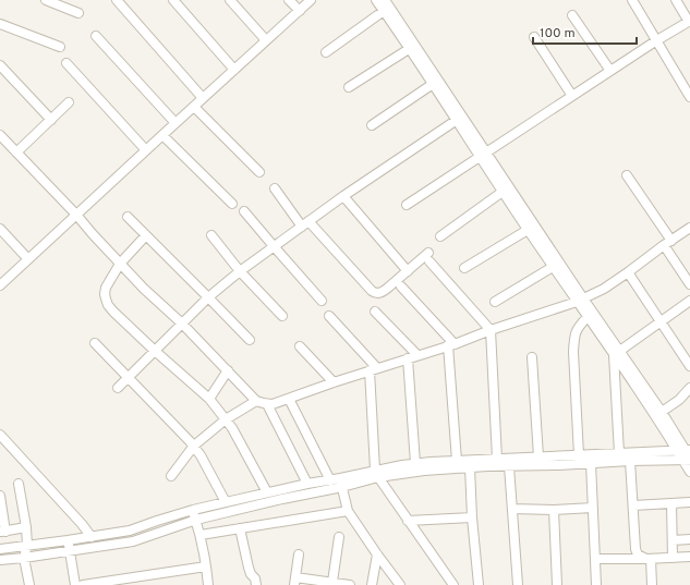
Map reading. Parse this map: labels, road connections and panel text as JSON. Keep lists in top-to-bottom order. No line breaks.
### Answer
{"scale_bar":"100 m"}
